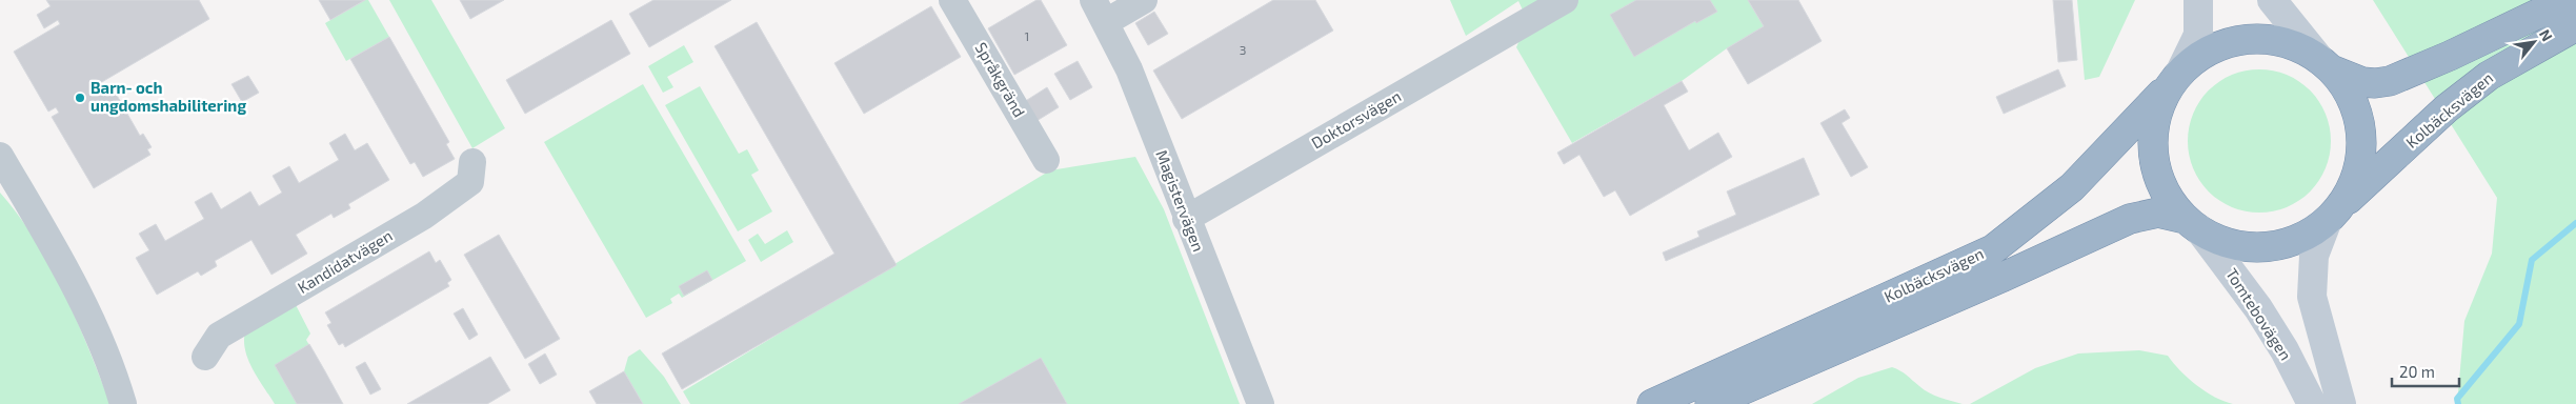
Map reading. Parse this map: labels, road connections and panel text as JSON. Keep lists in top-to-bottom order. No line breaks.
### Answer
{"streets":{"highway":["Kolbäcksvägen"],"main road":["Tomtebovägen"],"street":["Språkgränd","Doktorsvägen","Magistervägen","Kandidatvägen"]},"crossings":[["Kolbäcksvägen","Tomtebovägen"],["Doktorsvägen","Magistervägen"]],"places":["Barn- och ungdomshabilitering"],"house_numbers":["1","3"],"scale_bar":"20 m","north":"top right"}
